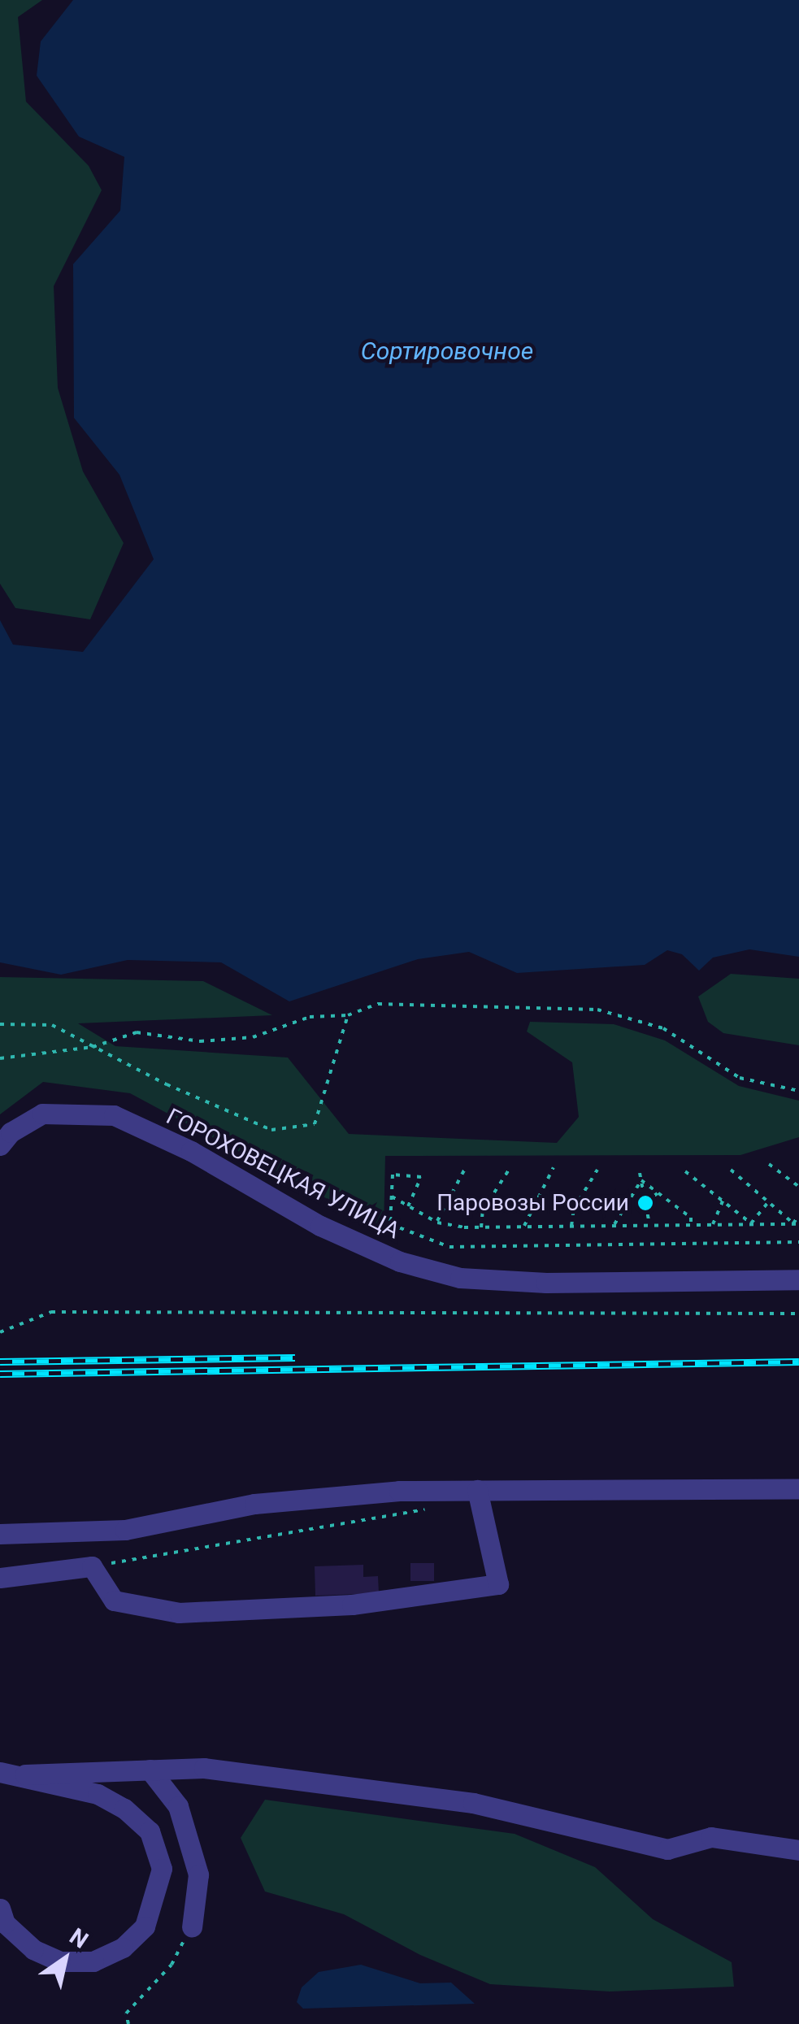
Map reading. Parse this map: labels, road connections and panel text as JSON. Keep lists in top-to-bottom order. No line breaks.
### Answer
{"streets":{"street":["ГОРОХОВЕЦКАЯ УЛИЦА"]},"water":["Сортировочное"],"places":["Паровозы России"],"north":"top right"}
